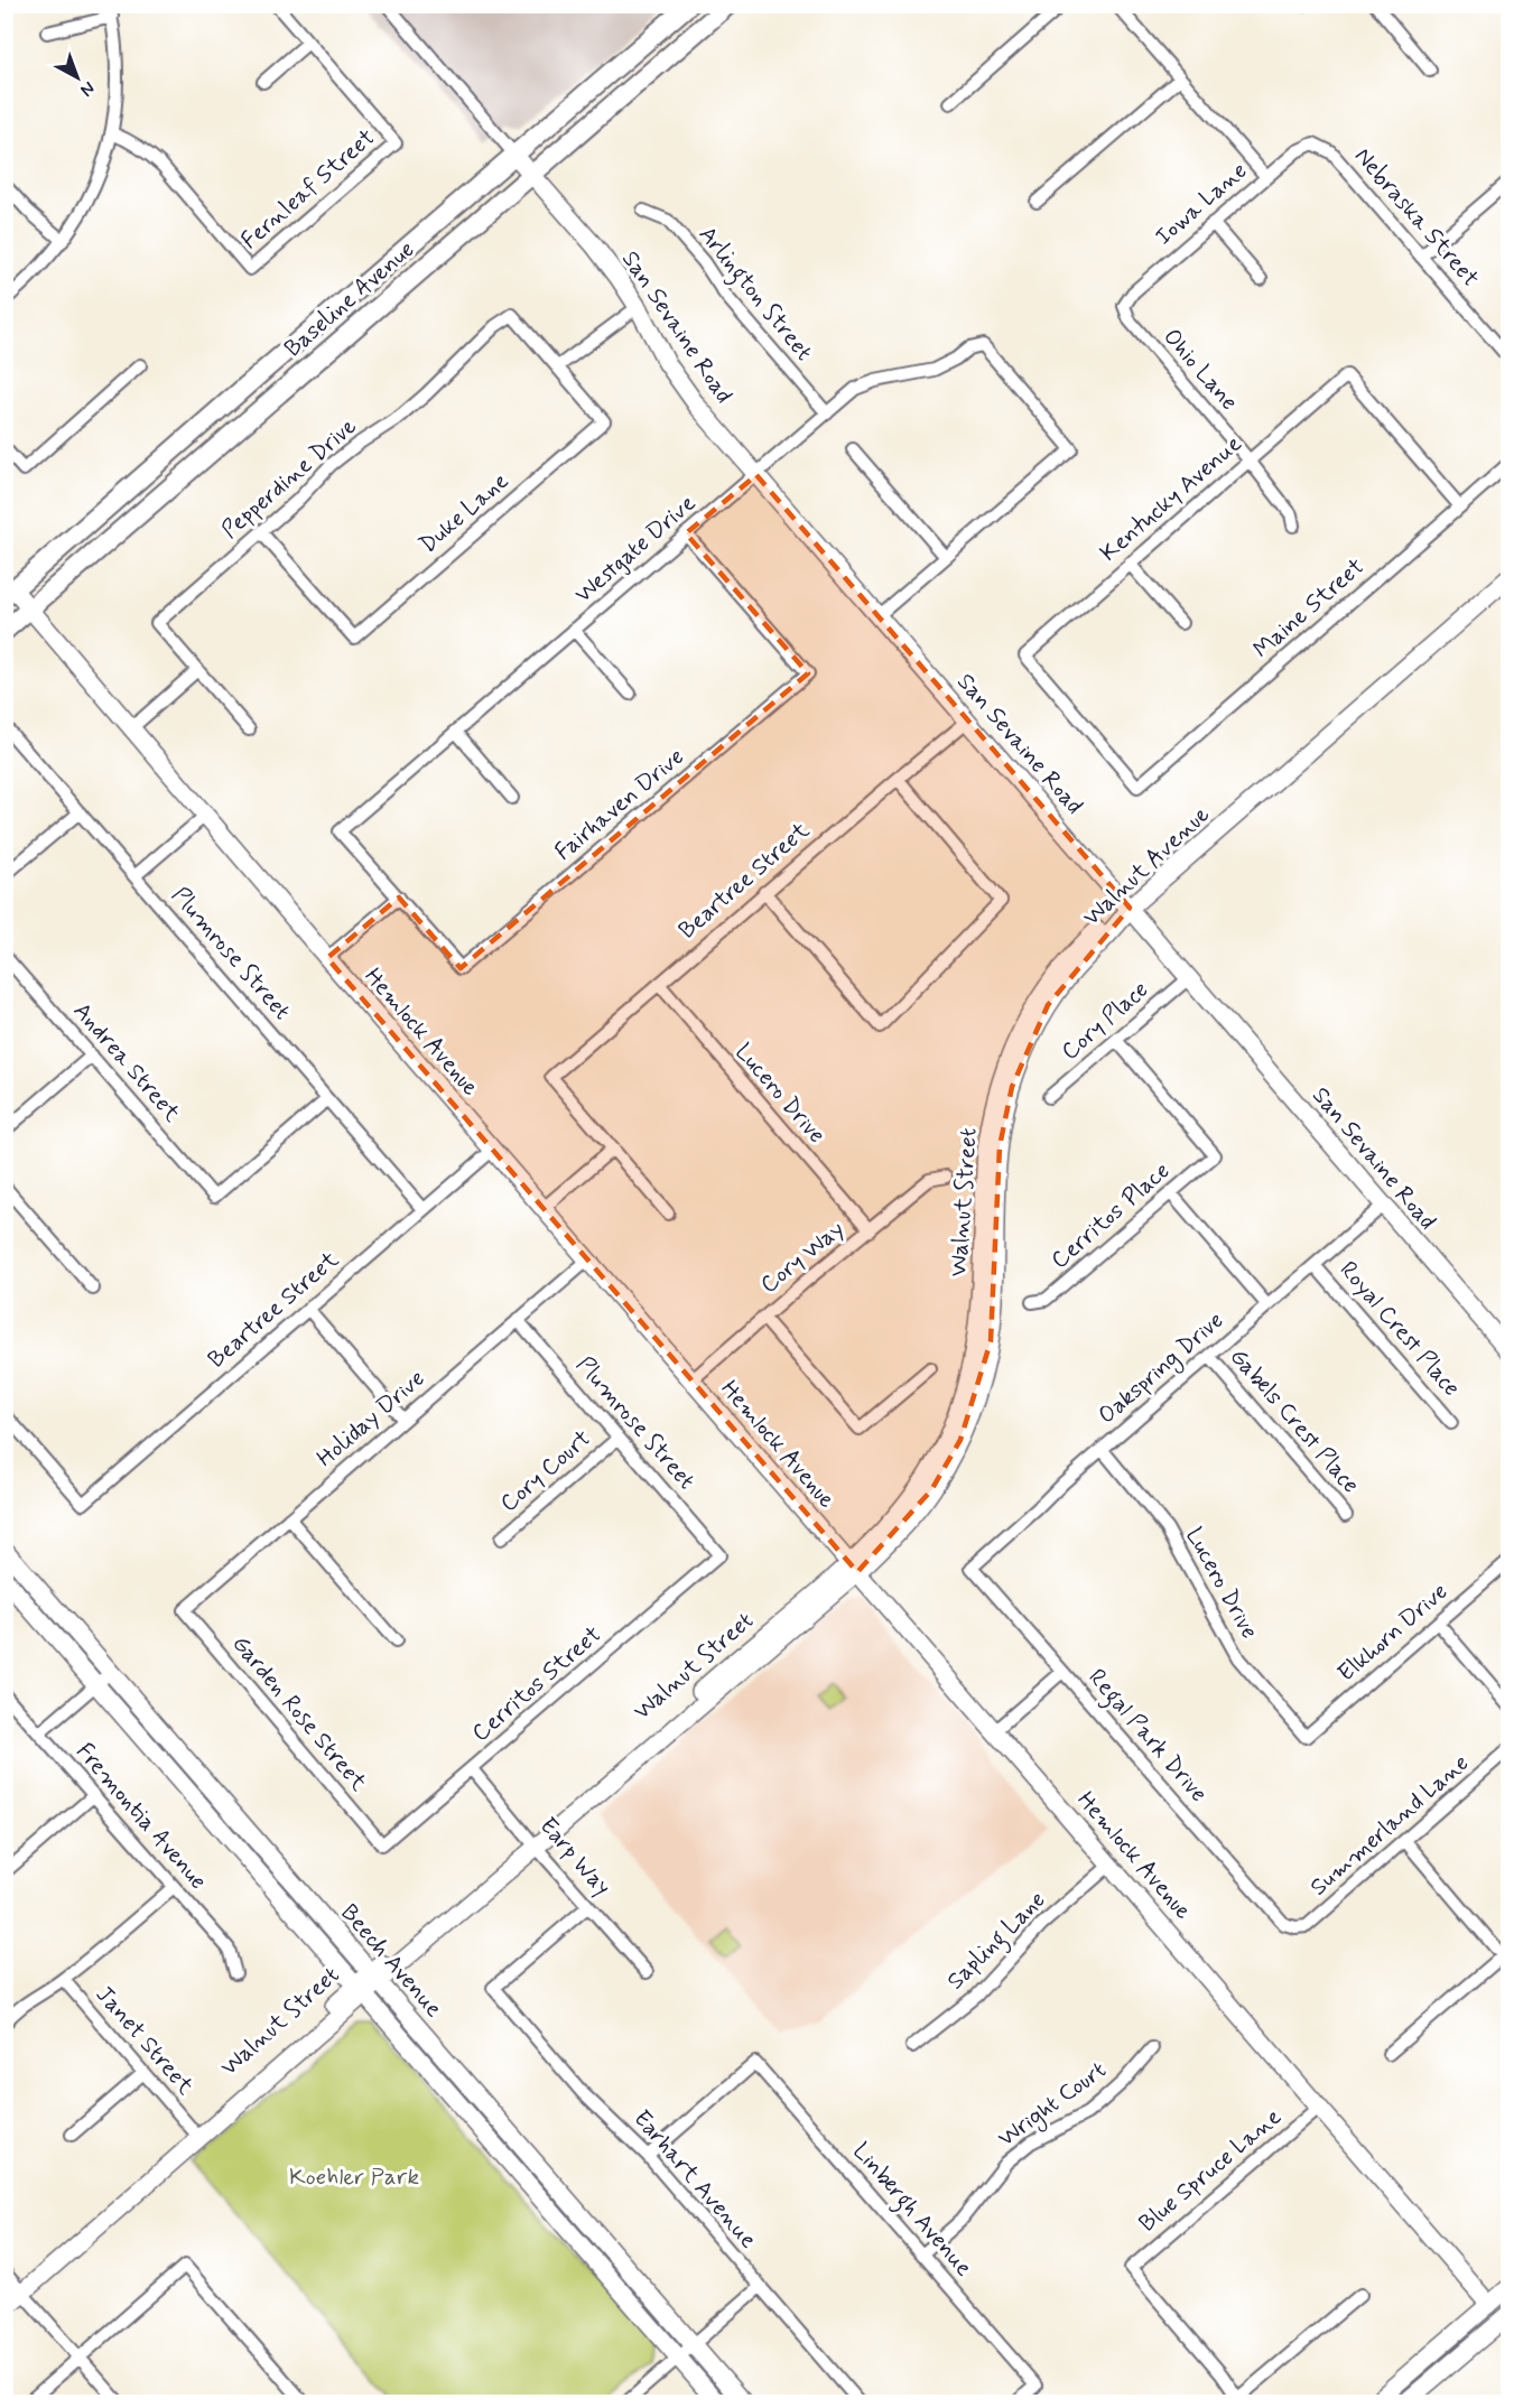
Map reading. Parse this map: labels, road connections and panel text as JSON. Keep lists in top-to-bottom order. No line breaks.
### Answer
{"streets":{"main road":["Baseline Avenue"],"street":["Fernleaf Street","Iowa Lane","Nebraska Street","Arlington Street","San Sevaine Road","Ohio Lane","Pepperdine Drive","Kentucky Avenue","Duke Lane","Westgate Drive","Maine Street","Fairhaven Drive","Walnut Avenue","Beartree Street","Plumrose Street","Cory Place","Hemlock Avenue","Andrea Street","Lucero Drive","Walnut Street","Cerritos Place","Cory Way","Royal Crest Place","Oakspring Drive","Holiday Drive","Gabels Crest Place","Cory Court","Elkhorn Drive","Cerritos Street","Garden Rose Street","Regal Park Drive","Fremontia Avenue","Summerland Lane","Earp Way","Sapling Lane","Beech Avenue","Janet Street","Wright Court","Blue Spruce Lane","Earhart Avenue","Linbergh Avenue"]},"crossings":[["Iowa Lane","Nebraska Street"],["Iowa Lane","Ohio Lane"],["Arlington Street","Westgate Drive"],["Baseline Avenue","San Sevaine Road"],["Baseline Avenue","Hemlock Avenue"],["San Sevaine Road","Westgate Drive"],["San Sevaine Road","Walnut Avenue"],["San Sevaine Road","Beartree Street"],["San Sevaine Road","Cory Place"],["San Sevaine Road","Oakspring Drive"],["Ohio Lane","Kentucky Avenue"],["Pepperdine Drive","Duke Lane"],["Kentucky Avenue","Maine Street"],["Westgate Drive","Fairhaven Drive"],["Walnut Avenue","Hemlock Avenue"],["Walnut Avenue","Walnut Street"],["Beartree Street","Plumrose Street"],["Beartree Street","Hemlock Avenue"],["Beartree Street","Lucero Drive"],["Plumrose Street","Andrea Street"],["Plumrose Street","Holiday Drive"],["Plumrose Street","Cory Court"],["Plumrose Street","Cerritos Street"],["Cory Place","Cerritos Place"],["Hemlock Avenue","Walnut Street"],["Hemlock Avenue","Cory Way"],["Hemlock Avenue","Holiday Drive"],["Hemlock Avenue","Sapling Lane"],["Hemlock Avenue","Blue Spruce Lane"],["Lucero Drive","Cory Way"],["Lucero Drive","Oakspring Drive"],["Lucero Drive","Elkhorn Drive"],["Walnut Street","Earp Way"],["Walnut Street","Beech Avenue"],["Walnut Street","Janet Street"],["Royal Crest Place","Oakspring Drive"],["Oakspring Drive","Gabels Crest Place"],["Oakspring Drive","Regal Park Drive"],["Holiday Drive","Garden Rose Street"],["Cerritos Street","Garden Rose Street"],["Cerritos Street","Earp Way"],["Regal Park Drive","Summerland Lane"],["Earp Way","Earhart Avenue"],["Wright Court","Linbergh Avenue"],["Earhart Avenue","Linbergh Avenue"]],"parks":["Koehler Park"],"north":"bottom right"}
